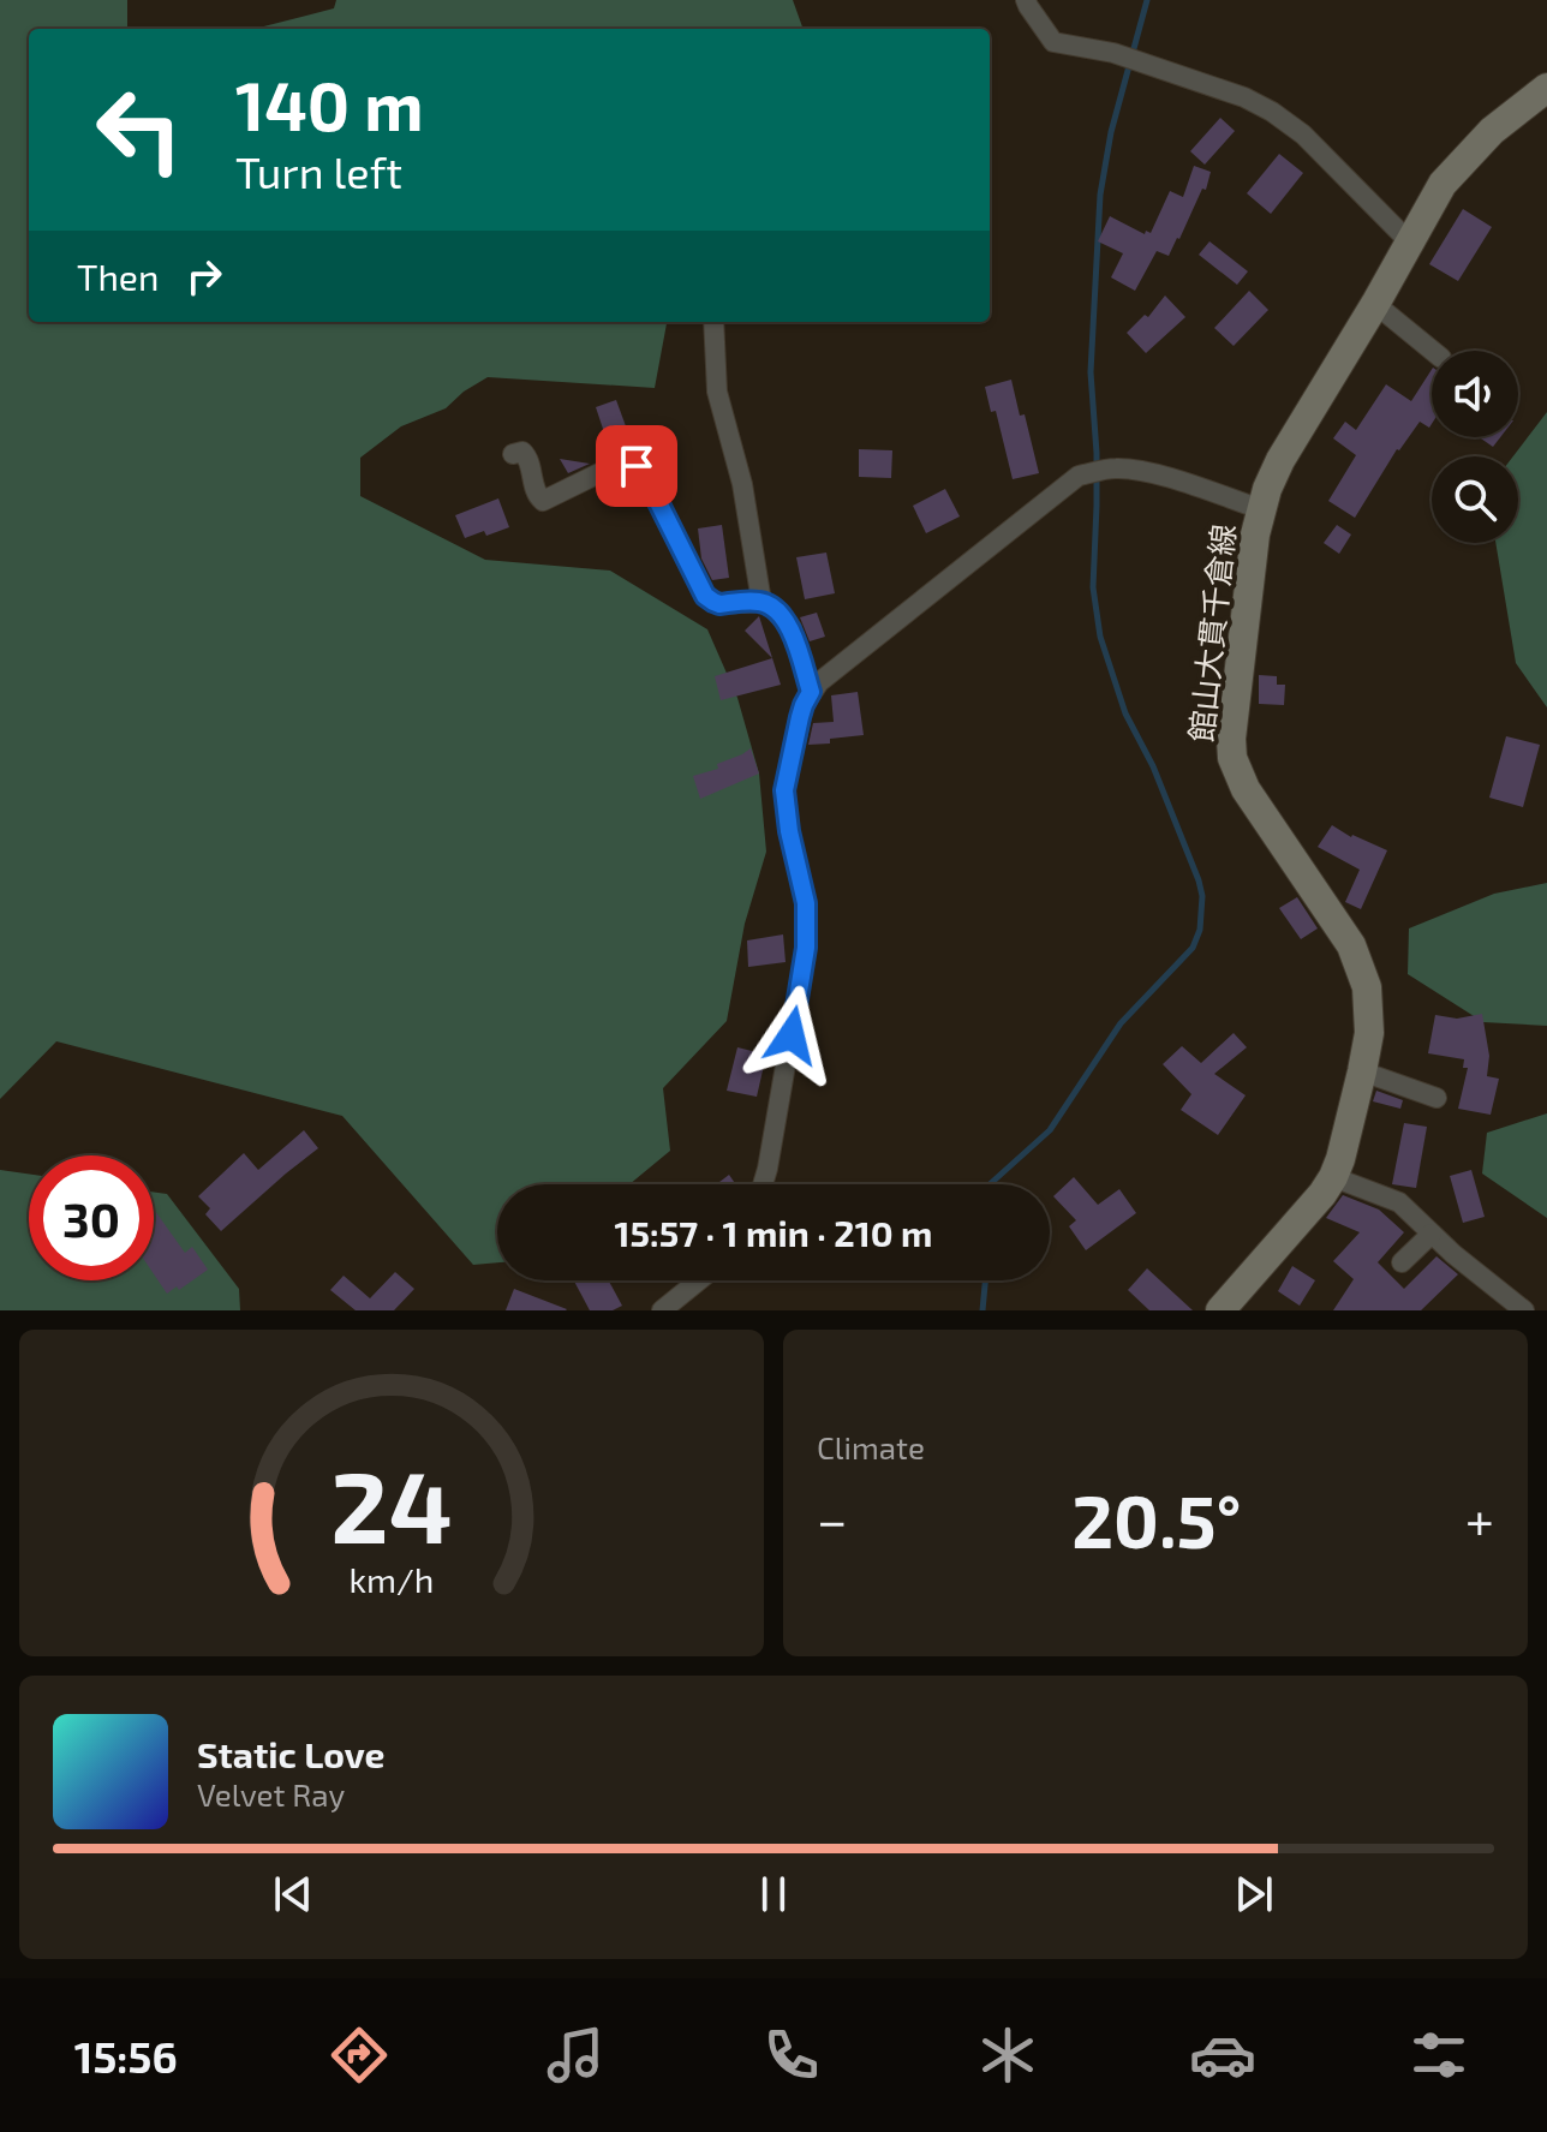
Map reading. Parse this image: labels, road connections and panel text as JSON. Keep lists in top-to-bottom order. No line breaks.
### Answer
{"streets":{"main road":["館山大貫千倉線"]},"page":{"turn":["140 m","Turn left"],"then":"Then","limit":"30","trip":"15:57 · 1 min · 210 m","tile":"Climate","heat":["−","20.5°","+"],"song":["Static Love","Velvet Ray"],"tabs":"15:56","gauge":["24","km/h"]}}
